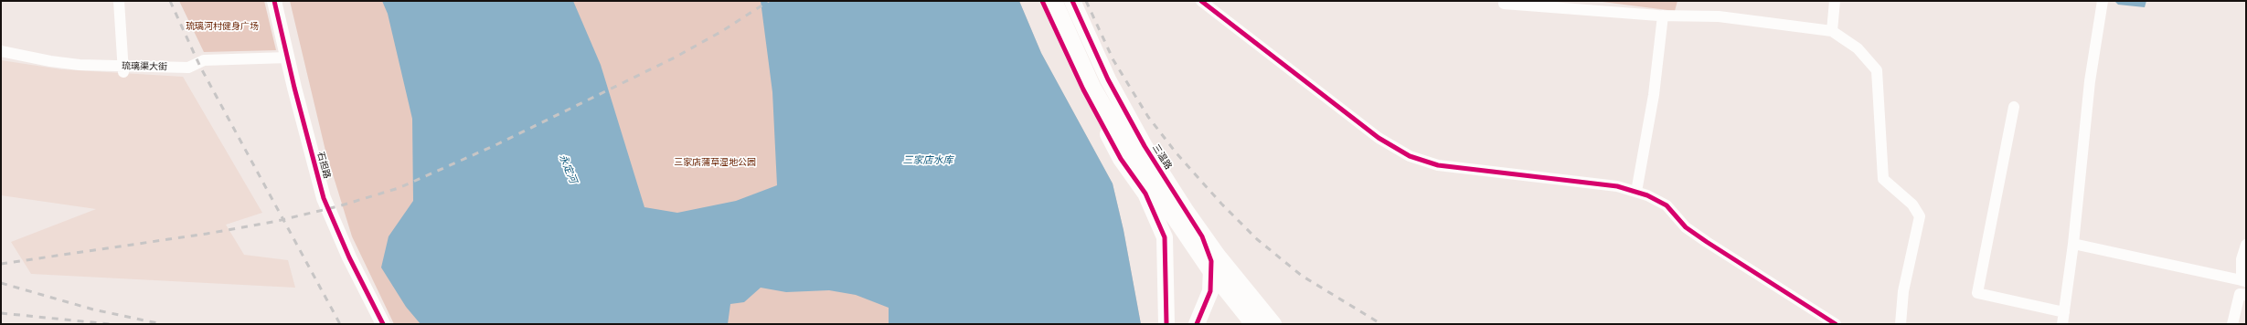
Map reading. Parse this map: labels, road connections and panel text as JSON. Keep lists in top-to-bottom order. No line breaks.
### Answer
{"streets":{"main road":["石担路"],"street":["琉璃渠大街"],"cycle path":["三温路"]},"crossings":[["琉璃渠大街","石担路"]],"water":["三家店水库","永定河"],"parks":["琉璃河村健身广场","三家店蒲草湿地公园"]}
